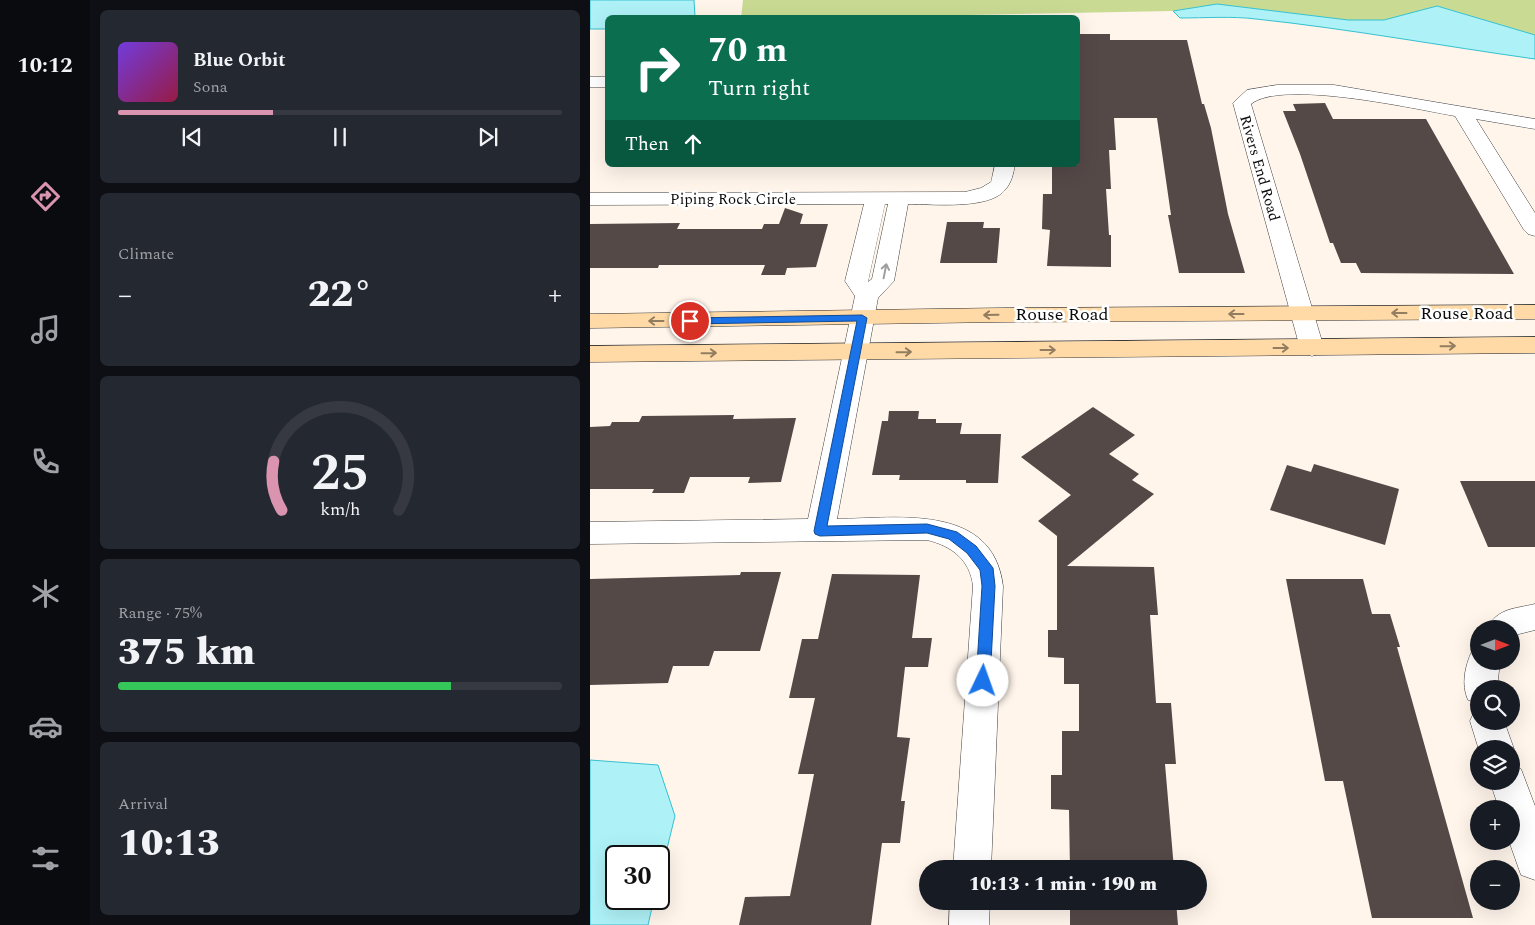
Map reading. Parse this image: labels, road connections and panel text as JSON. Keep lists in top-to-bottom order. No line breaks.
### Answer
{"streets":{"street":["Rivers End Road","Piping Rock Circle","Rouse Road"]},"crossings":[["Rivers End Road","Rouse Road"]],"north":"right","page":{"tabs":"10:12","turn":["70 m","Turn right"],"song":["Blue Orbit","Sona"],"then":"Then","tile":["Climate",["Range · 75%","375 km"],["Arrival","10:13"]],"heat":["−","22°","+"],"map_buttons":["+","−"],"limit":"30","trip":"10:13 · 1 min · 190 m","gauge":["25","km/h"]}}
